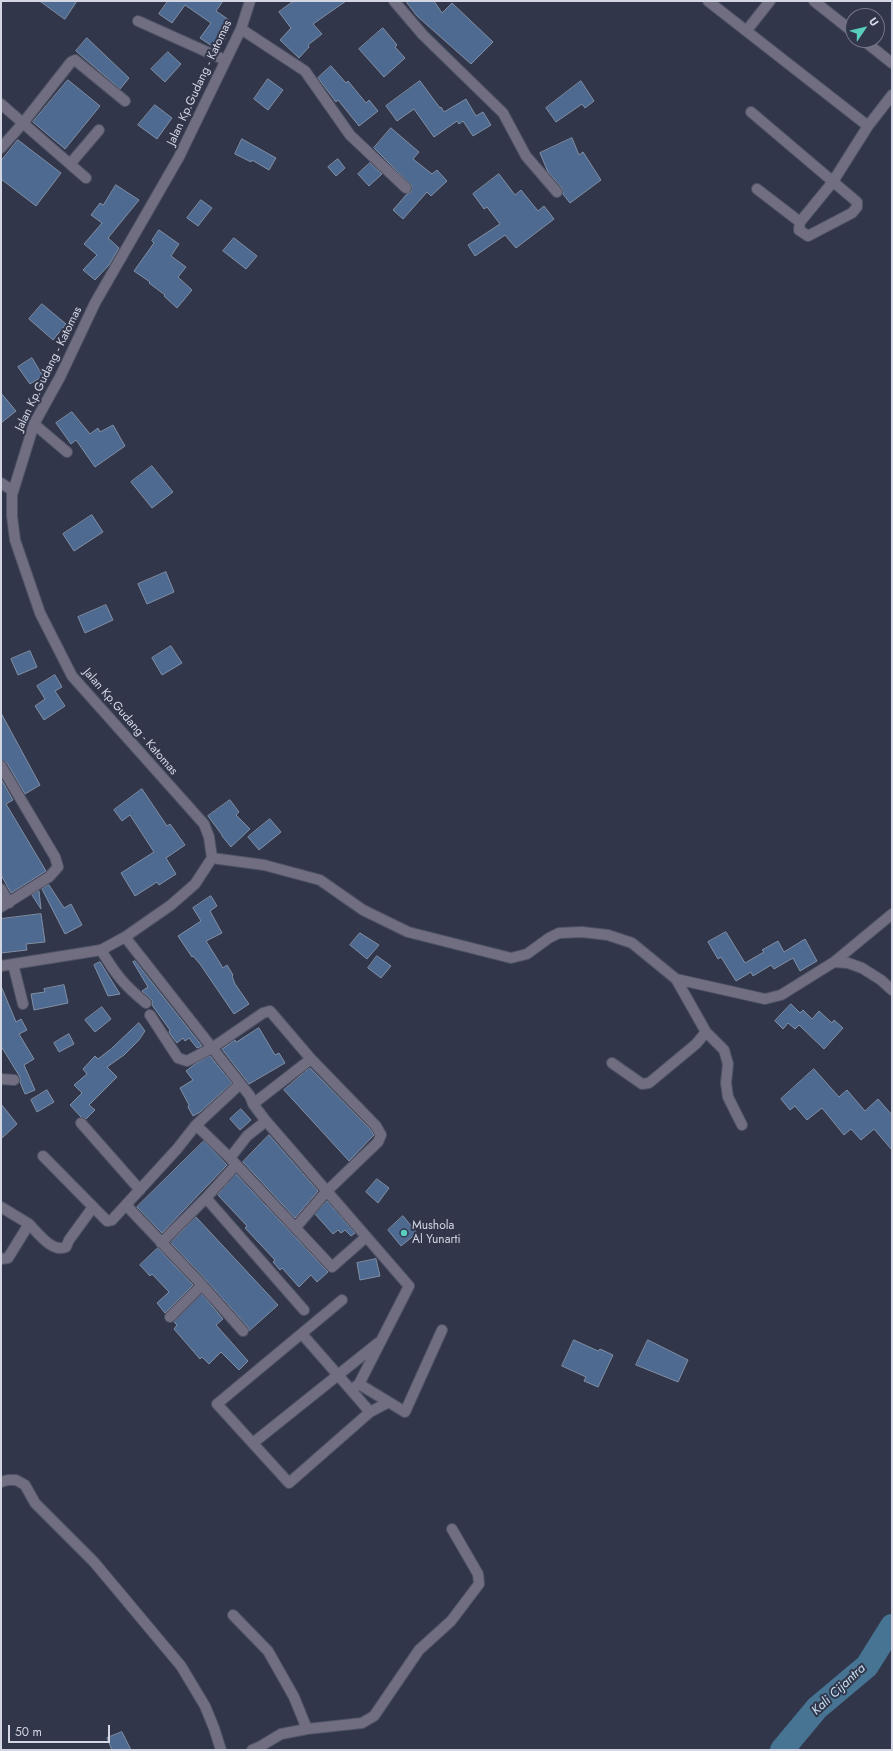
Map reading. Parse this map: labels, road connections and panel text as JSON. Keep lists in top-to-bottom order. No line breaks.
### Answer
{"streets":{"street":["Jalan Kp.Gudang - Katomas"]},"water":["Kali Cijantra"],"places":["Mushola Al Yunarti"],"scale_bar":"50 m","north":"top right"}
